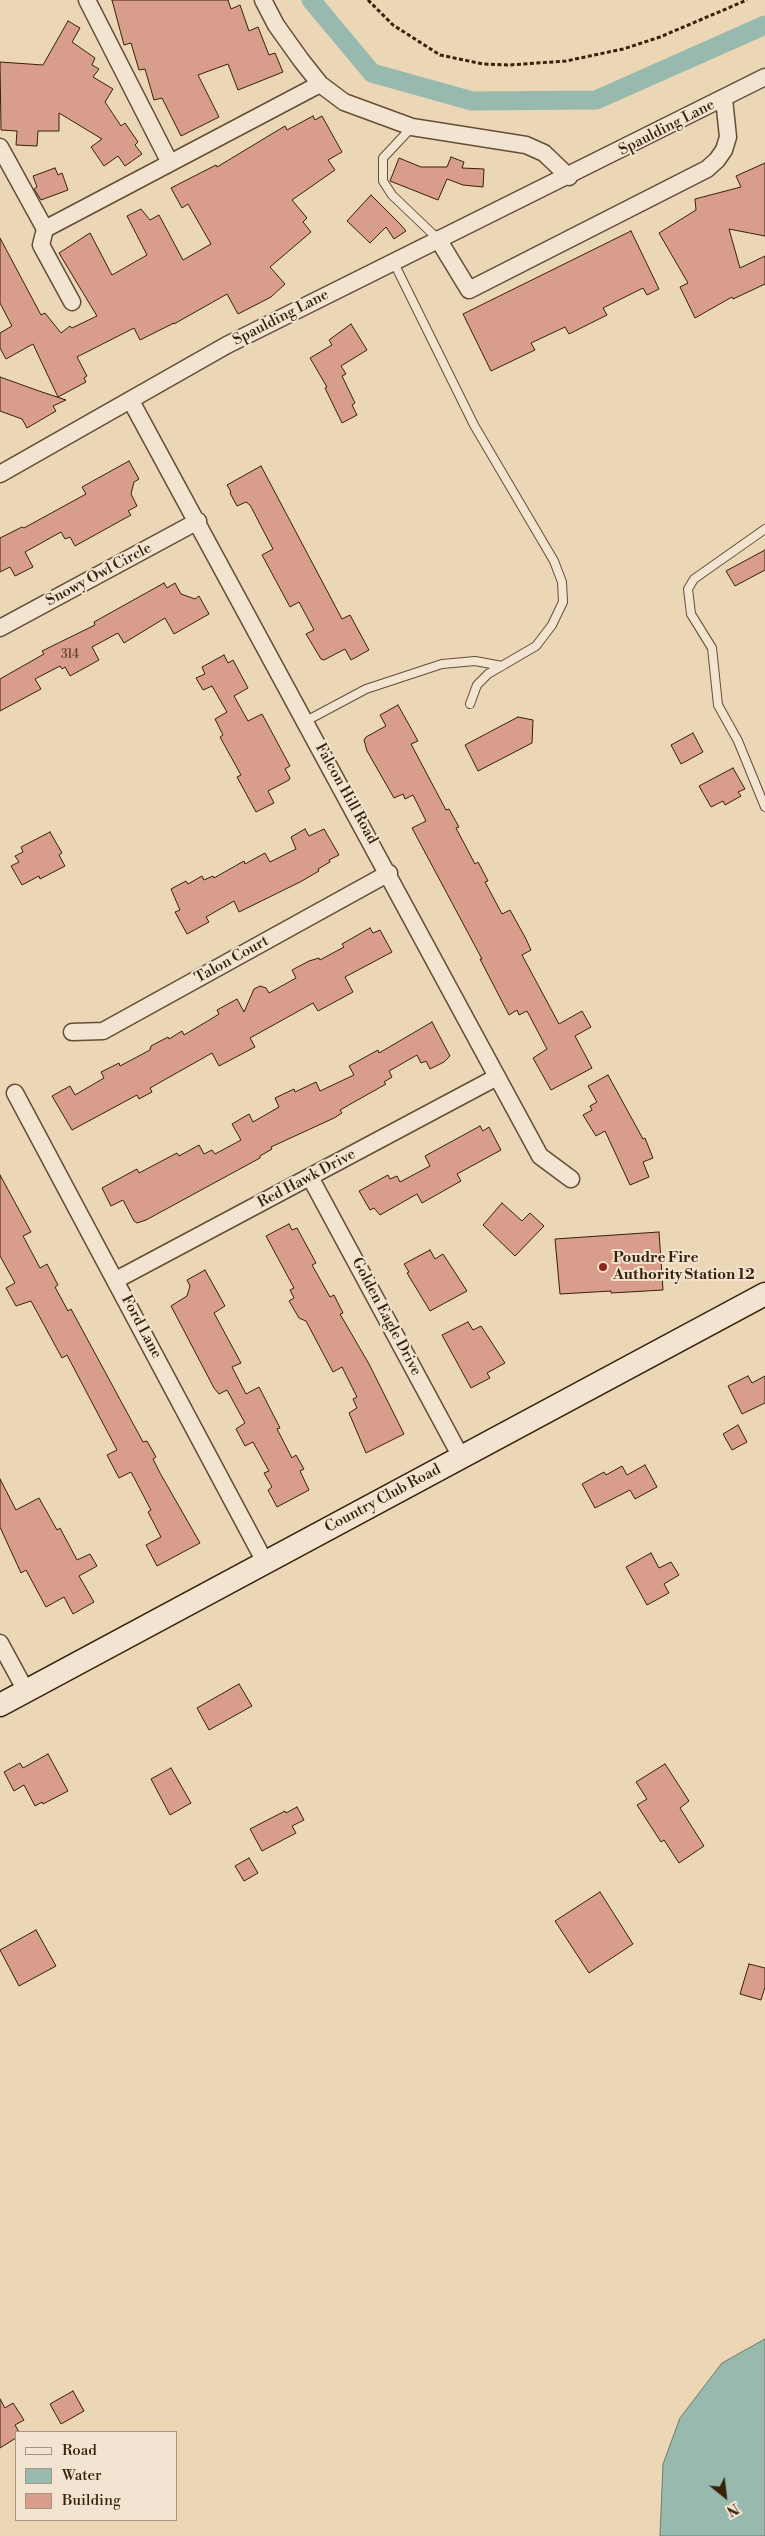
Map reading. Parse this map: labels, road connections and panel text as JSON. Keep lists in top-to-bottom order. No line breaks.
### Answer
{"streets":{"street":["Spaulding Lane","Snowy Owl Circle","Falcon Hill Road","Talon Court","Red Hawk Drive","Golden Eagle Drive","Ford Lane","Country Club Road"]},"crossings":[["Spaulding Lane","Falcon Hill Road"],["Snowy Owl Circle","Falcon Hill Road"],["Falcon Hill Road","Talon Court"],["Falcon Hill Road","Red Hawk Drive"],["Red Hawk Drive","Golden Eagle Drive"],["Red Hawk Drive","Ford Lane"],["Golden Eagle Drive","Country Club Road"],["Ford Lane","Country Club Road"]],"places":["Poudre Fire Authority Station 12"],"house_numbers":["314"],"legend":["Road","Water","Building"],"north":"bottom right"}
